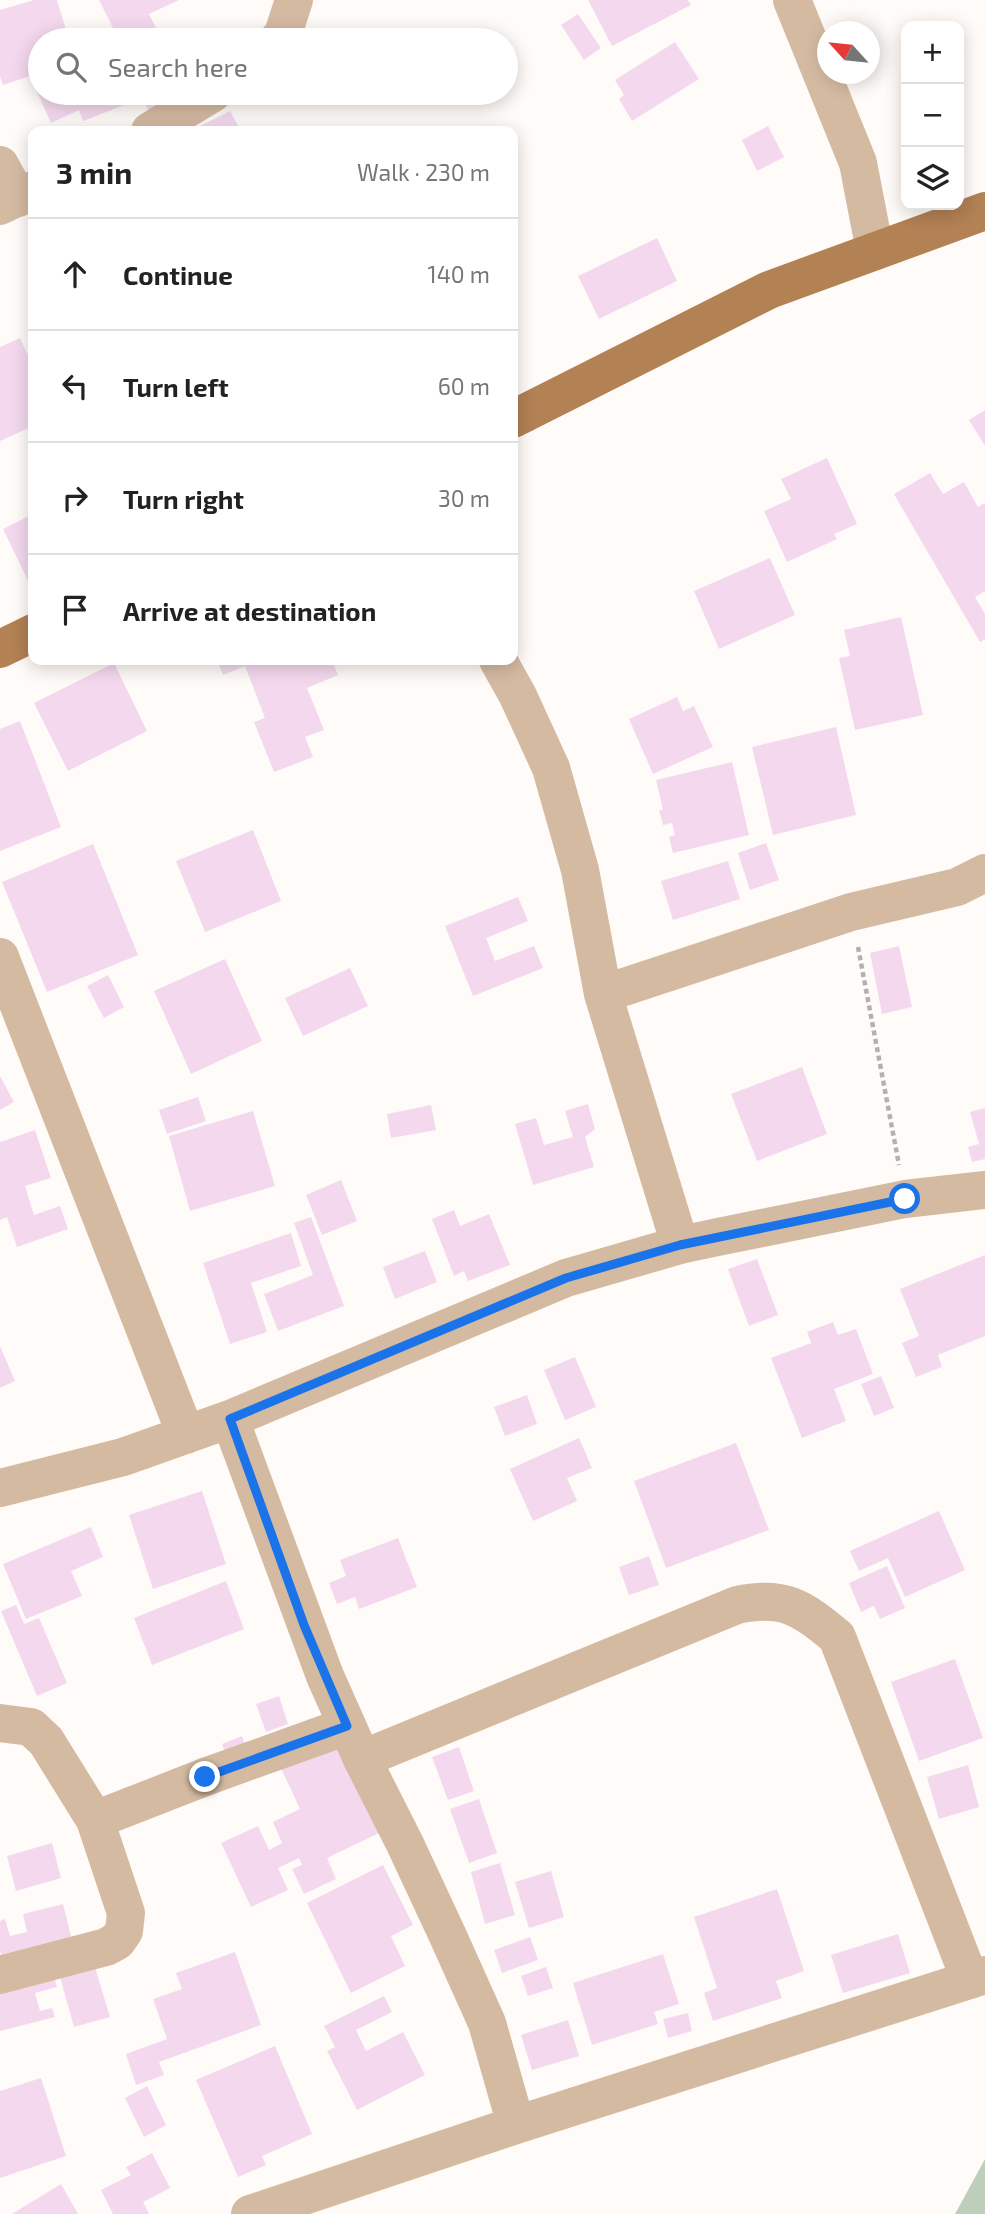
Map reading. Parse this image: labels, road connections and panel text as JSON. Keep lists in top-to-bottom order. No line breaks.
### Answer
{"north":"top left","page":{"map_buttons":["+","−"],"search":"Search here","heading":["3 min","Walk · 230 m"],"list":[["Continue","140 m"],["Turn left","60 m"],["Turn right","30 m"],"Arrive at destination"]}}
